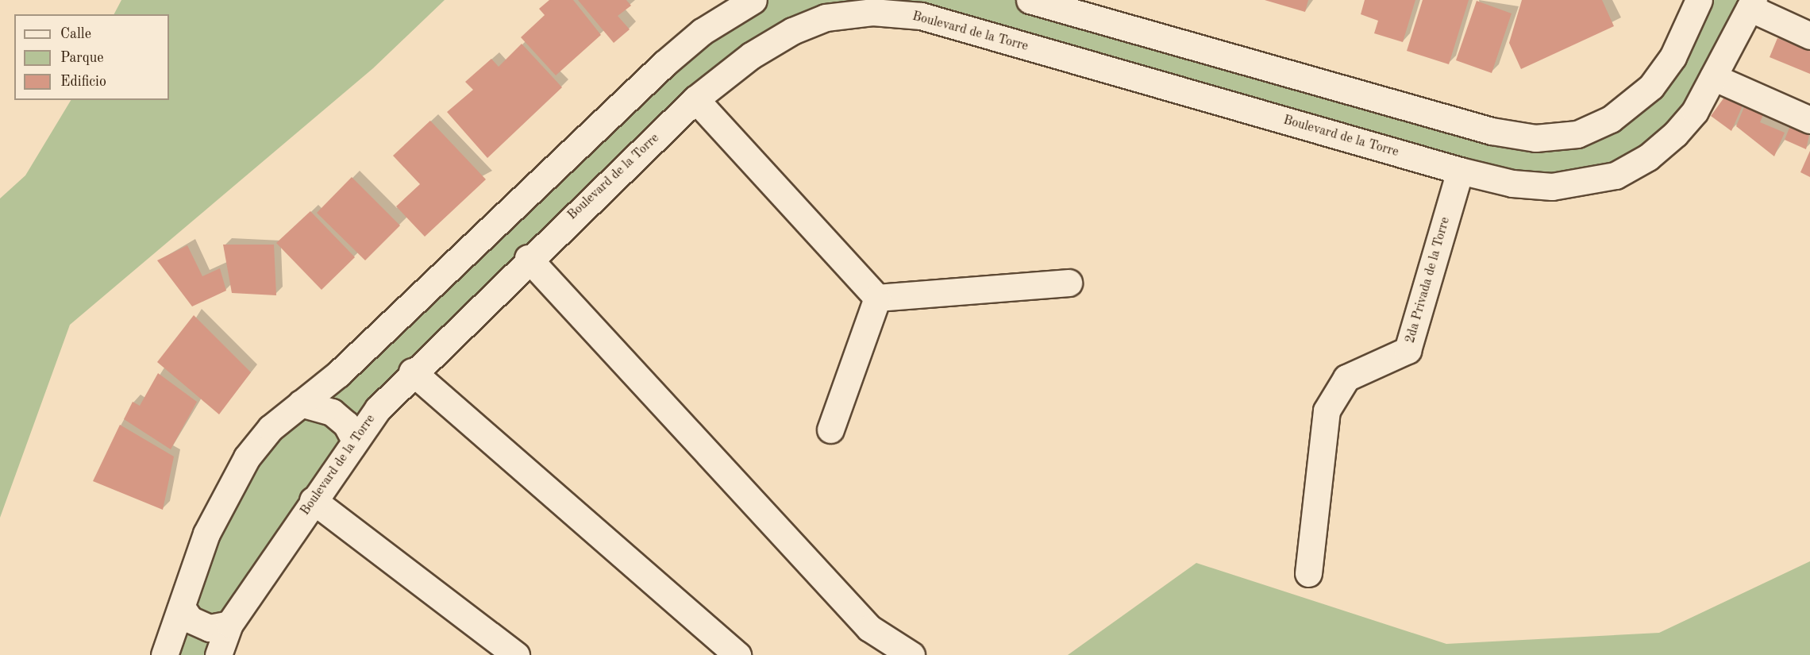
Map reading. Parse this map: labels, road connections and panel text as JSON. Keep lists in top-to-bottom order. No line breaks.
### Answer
{"streets":{"street":["Boulevard de la Torre","2da Privada de la Torre"]},"crossings":[["Boulevard de la Torre","2da Privada de la Torre"]],"legend":["Calle","Parque","Edificio"]}
